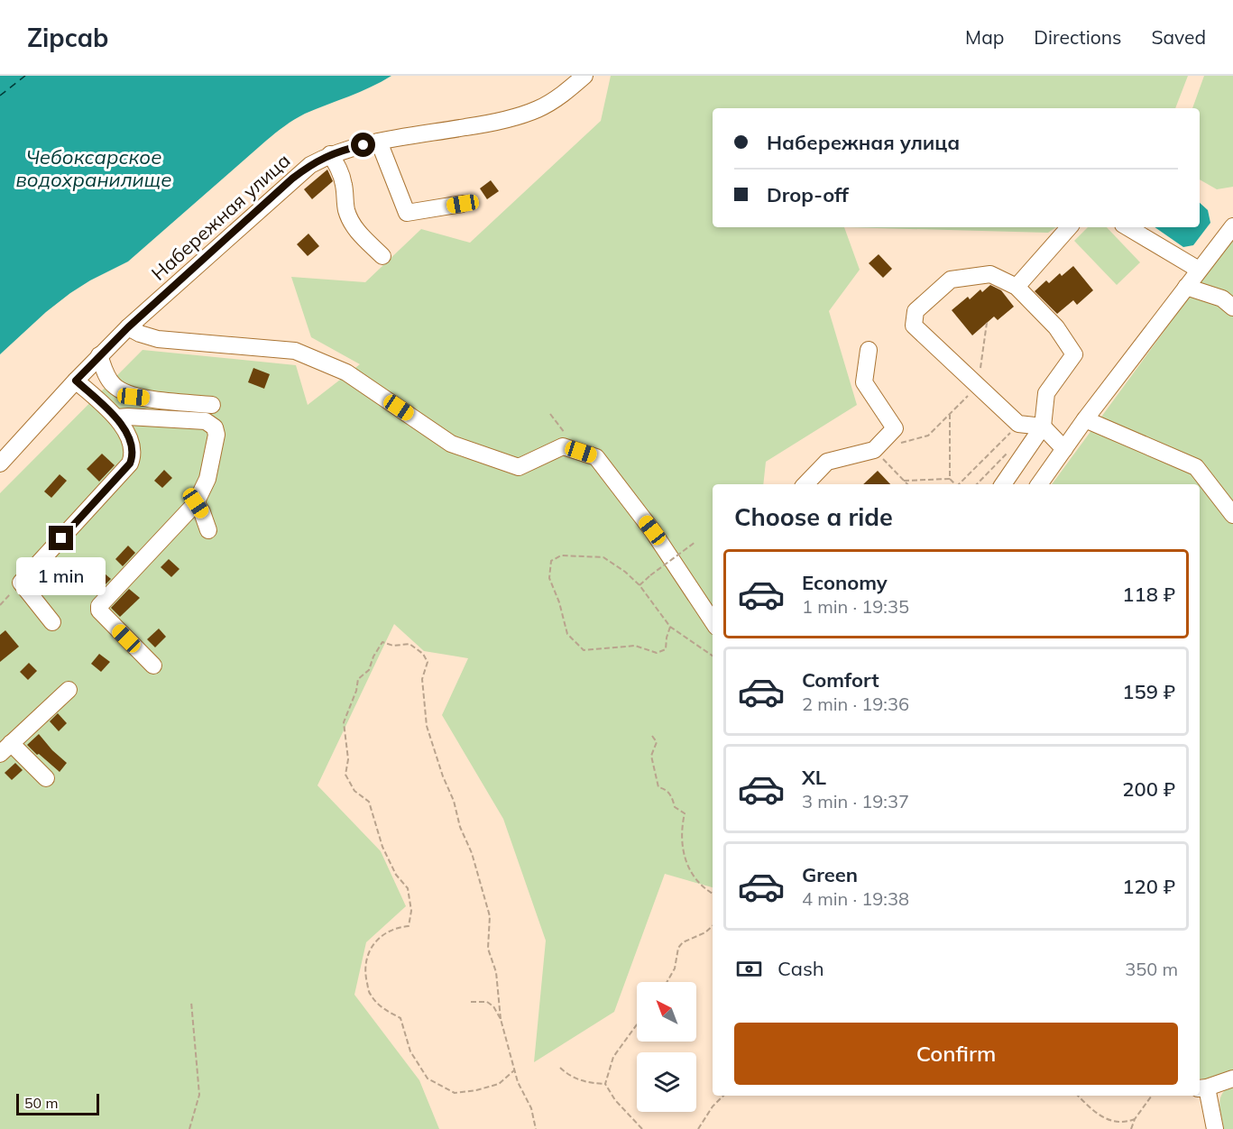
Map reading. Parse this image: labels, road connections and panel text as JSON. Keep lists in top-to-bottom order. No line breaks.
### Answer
{"streets":{"street":["Набережная улица"]},"water":["Чебоксарское водохранилище"],"scale_bar":"50 m","north":"top left","page":{"header":"Zipcab","nav":["Map","Directions","Saved"],"banner":["Набережная улица","Drop-off"],"heading":"Choose a ride","list":[{"name":"Economy","note":"1 min · 19:35","value":"118 ₽"},{"name":"Comfort","note":"2 min · 19:36","value":"159 ₽"},{"name":"XL","note":"3 min · 19:37","value":"200 ₽"},{"name":"Green","note":"4 min · 19:38","value":"120 ₽"}],"bubble":"1 min","pay":["Cash","350 m"],"buttons":"Confirm","scale":"50 m"}}
